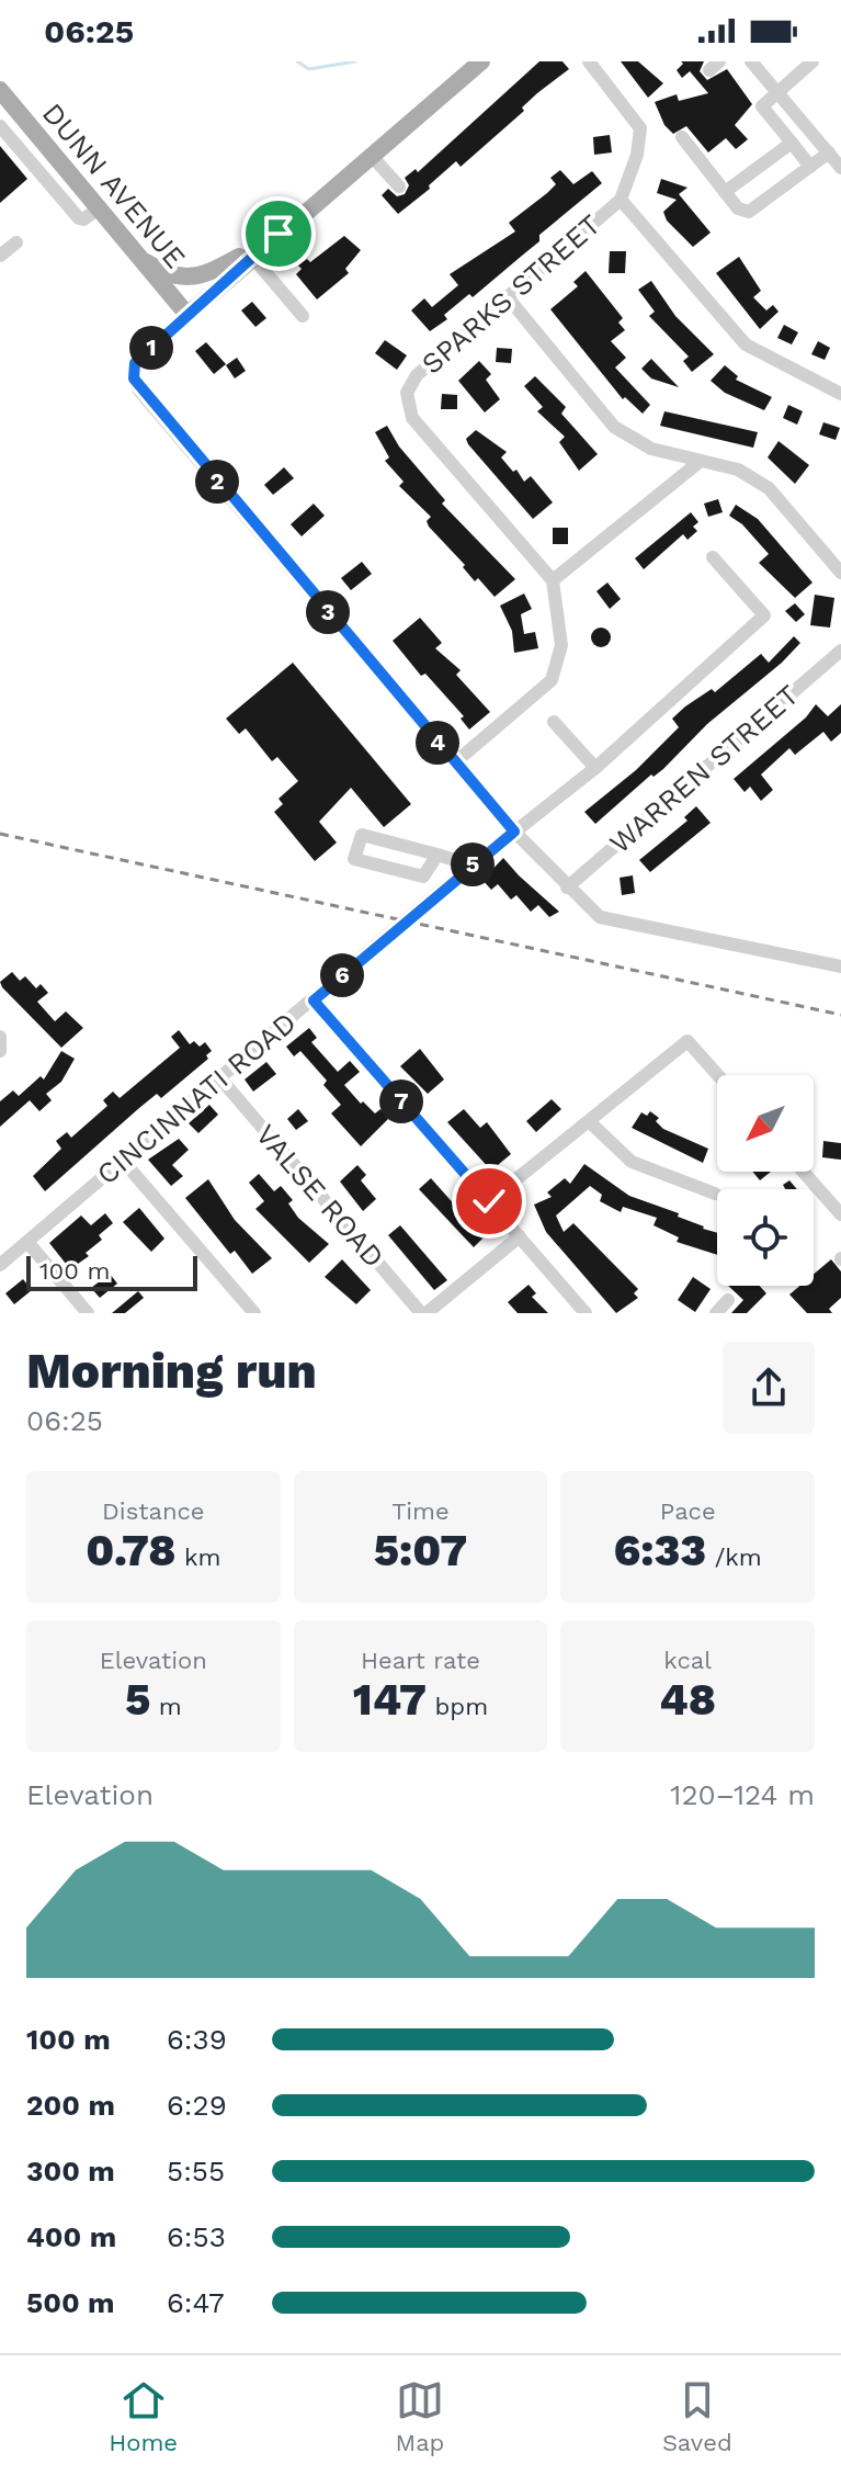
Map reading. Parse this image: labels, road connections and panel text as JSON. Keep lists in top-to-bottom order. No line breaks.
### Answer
{"streets":{"main road":["DUNN AVENUE"],"street":["SPARKS STREET","WARREN STREET","CINCINNATI ROAD","VALSE ROAD"]},"crossings":[["CINCINNATI ROAD","VALSE ROAD"]],"scale_bar":"100 m","north":"bottom left","page":{"status":"06:25","pins":["1","2","3","4","5","6","7"],"scale":"100 m","heading":["Morning run","06:25"],"stats":[["Distance","0.78 km"],["Time","5:07"],["Pace","6:33 /km"],["Elevation","5 m"],["Heart rate","147 bpm"],["kcal","48"]],"chart":["Elevation","120–124 m"],"list":[{"name":"100 m","note":"6:39"},{"name":"200 m","note":"6:29"},{"name":"300 m","note":"5:55"},{"name":"400 m","note":"6:53"},{"name":"500 m","note":"6:47"}],"tabs":["Home","Map","Saved"]}}
